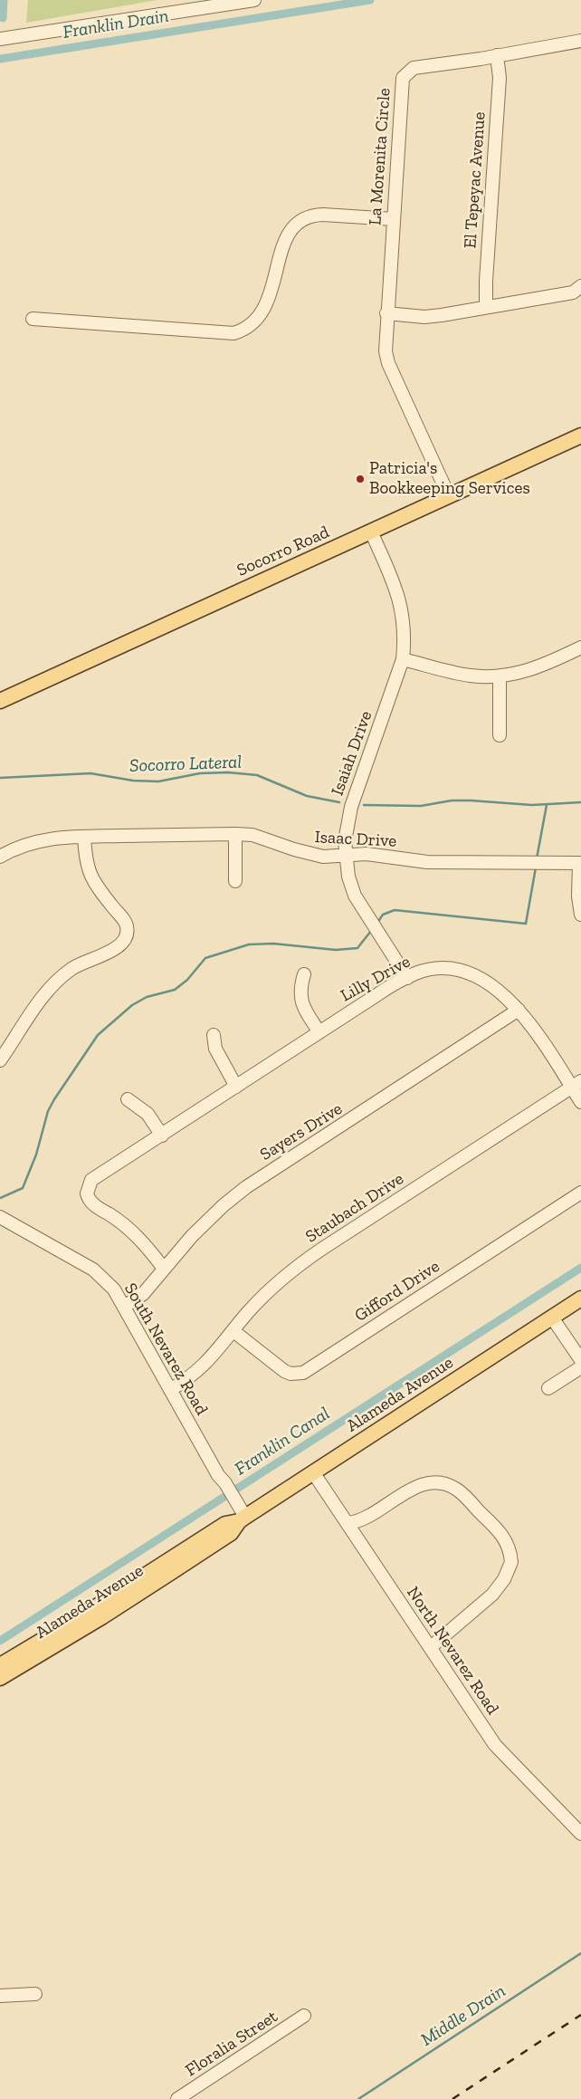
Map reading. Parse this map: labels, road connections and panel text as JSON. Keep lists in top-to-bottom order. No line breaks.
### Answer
{"streets":{"main road":["Socorro Road","Alameda Avenue"],"street":["La Morenita Circle","El Tepeyac Avenue","Isaiah Drive","Isaac Drive","Lilly Drive","Sayers Drive","Staubach Drive","Gifford Drive","South Nevarez Road","North Nevarez Road","Floralia Street"]},"crossings":[["La Morenita Circle","El Tepeyac Avenue"],["La Morenita Circle","Socorro Road"],["Socorro Road","Isaiah Drive"],["Isaiah Drive","Isaac Drive"],["Isaiah Drive","Lilly Drive"],["Lilly Drive","Sayers Drive"],["Lilly Drive","Staubach Drive"],["Sayers Drive","South Nevarez Road"],["Staubach Drive","Gifford Drive"],["Staubach Drive","South Nevarez Road"],["South Nevarez Road","Alameda Avenue"],["Alameda Avenue","North Nevarez Road"]],"water":["Franklin Drain","Socorro Lateral","Franklin Canal","Middle Drain"],"places":["Patricia's Bookkeeping Services"]}
